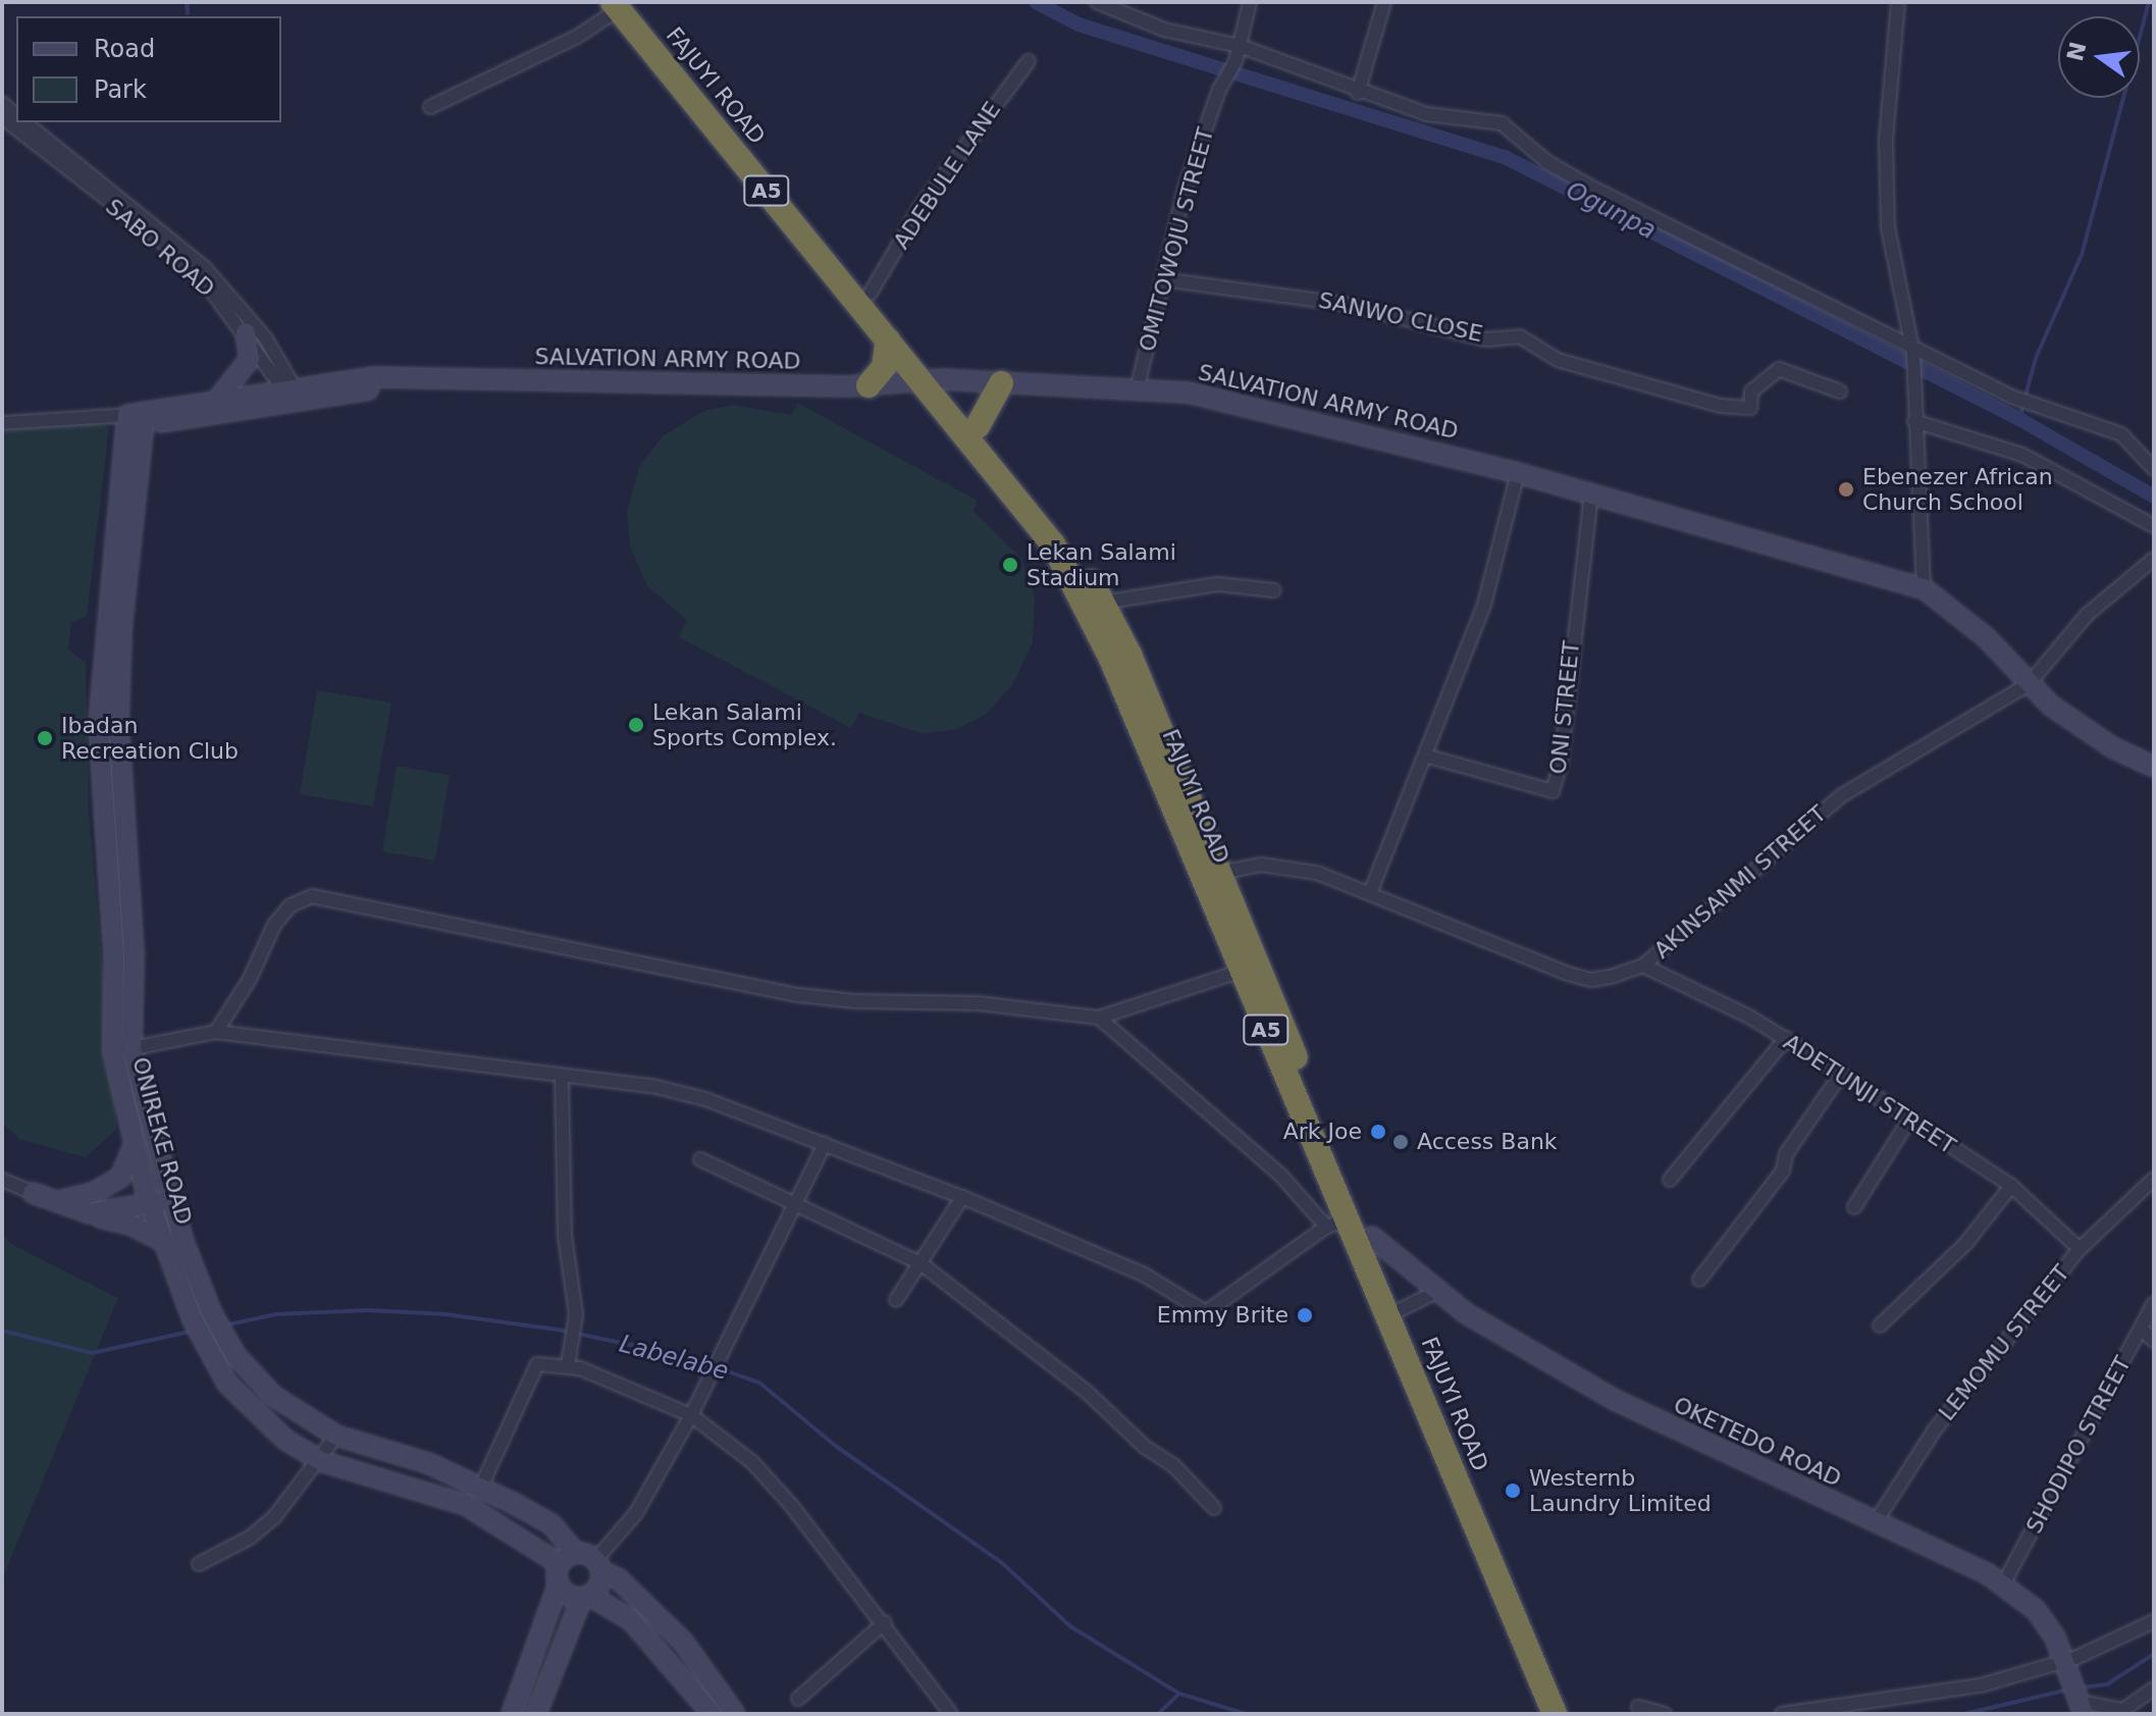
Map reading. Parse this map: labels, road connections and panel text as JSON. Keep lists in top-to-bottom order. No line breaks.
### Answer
{"streets":{"highway":["FAJUYI ROAD","A5"],"main road":["SALVATION ARMY ROAD","ONIREKE ROAD","OKETEDO ROAD"],"street":["ADEBULE LANE","OMITOWOJU STREET","SABO ROAD","SANWO CLOSE","ONI STREET","AKINSANMI STREET","ADETUNJI STREET","LEMOMU STREET","SHODIPO STREET"]},"crossings":[["FAJUYI ROAD","ADEBULE LANE"],["FAJUYI ROAD","SALVATION ARMY ROAD"],["FAJUYI ROAD","AKINSANMI STREET"],["FAJUYI ROAD","OKETEDO ROAD"],["OMITOWOJU STREET","SANWO CLOSE"],["OMITOWOJU STREET","SALVATION ARMY ROAD"],["SABO ROAD","SALVATION ARMY ROAD"],["SALVATION ARMY ROAD","ONI STREET"],["SALVATION ARMY ROAD","AKINSANMI STREET"],["SALVATION ARMY ROAD","ONIREKE ROAD"],["AKINSANMI STREET","ADETUNJI STREET"],["ADETUNJI STREET","LEMOMU STREET"],["LEMOMU STREET","OKETEDO ROAD"],["OKETEDO ROAD","SHODIPO STREET"]],"water":["Ogunpa","Labelabe"],"places":["Ebenezer African Church School","Lekan Salami Stadium","Lekan Salami Sports Complex.","Ibadan Recreation Club","Ark Joe","Access Bank","Emmy Brite","Westernb Laundry Limited"],"legend":["Road","Park"],"north":"left"}
